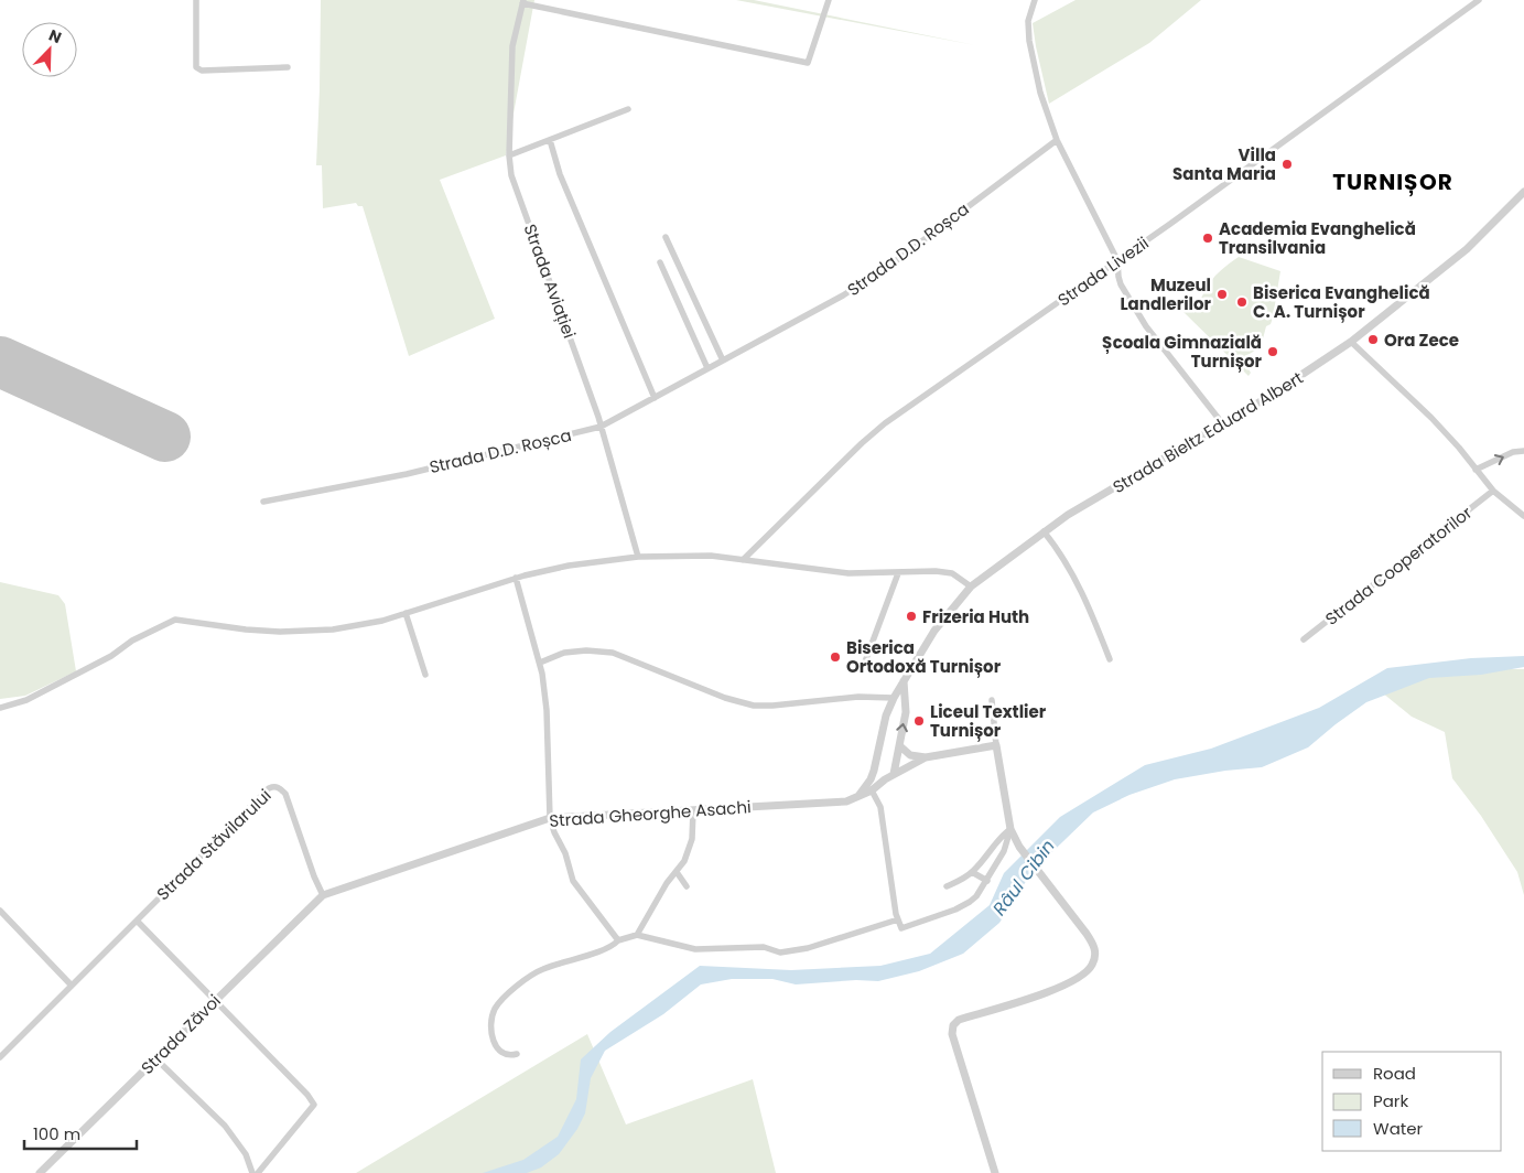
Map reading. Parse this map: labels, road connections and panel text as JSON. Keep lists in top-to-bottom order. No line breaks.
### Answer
{"streets":{"street":["Strada D.D. Roșca","Strada Livezii","Strada Aviației","Strada Bieltz Eduard Albert","Strada Cooperatorilor","Strada Gheorghe Asachi","Strada Stăvilarului","Strada Zăvoi"]},"crossings":[["Strada D.D. Roșca","Strada Aviației"],["Strada Bieltz Eduard Albert","Strada Gheorghe Asachi"],["Strada Gheorghe Asachi","Strada Stăvilarului"],["Strada Gheorghe Asachi","Strada Zăvoi"],["Strada Stăvilarului","Strada Zăvoi"]],"districts":["TURNIȘOR"],"water":["Râul Cibin"],"places":["Villa Santa Maria","Academia Evanghelică Transilvania","Muzeul Landlerilor","Biserica Evanghelică C. A. Turnișor","Ora Zece","Școala Gimnazială Turnișor","Frizeria Huth","Biserica Ortodoxă Turnișor","Liceul Textlier Turnișor"],"legend":["Road","Park","Water"],"scale_bar":"100 m","north":"top right"}
